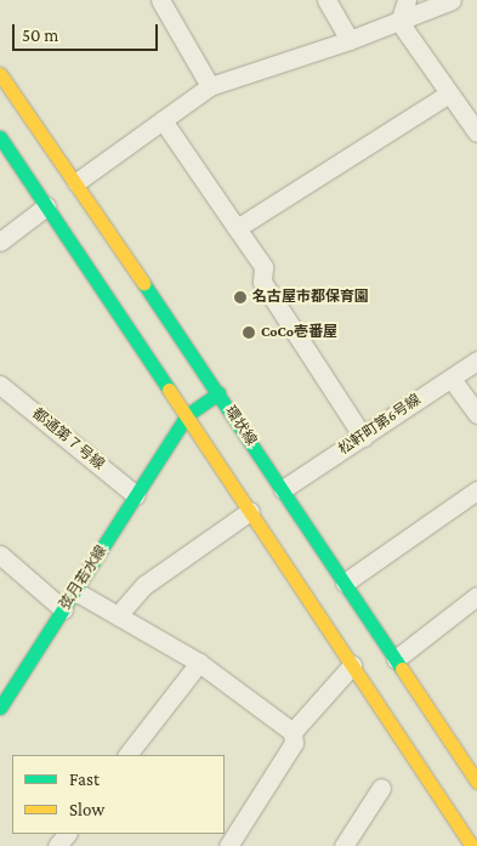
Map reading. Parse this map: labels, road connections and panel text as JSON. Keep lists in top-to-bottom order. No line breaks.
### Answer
{"streets":{"main road":["環状線","弦月若水線"],"street":["松軒町第6号線","都通第７号線"]},"crossings":[["松軒町第6号線","環状線"],["都通第７号線","弦月若水線"]],"places":["名古屋市都保育園","CoCo壱番屋"],"legend":["Fast","Slow"],"scale_bar":"50 m"}
